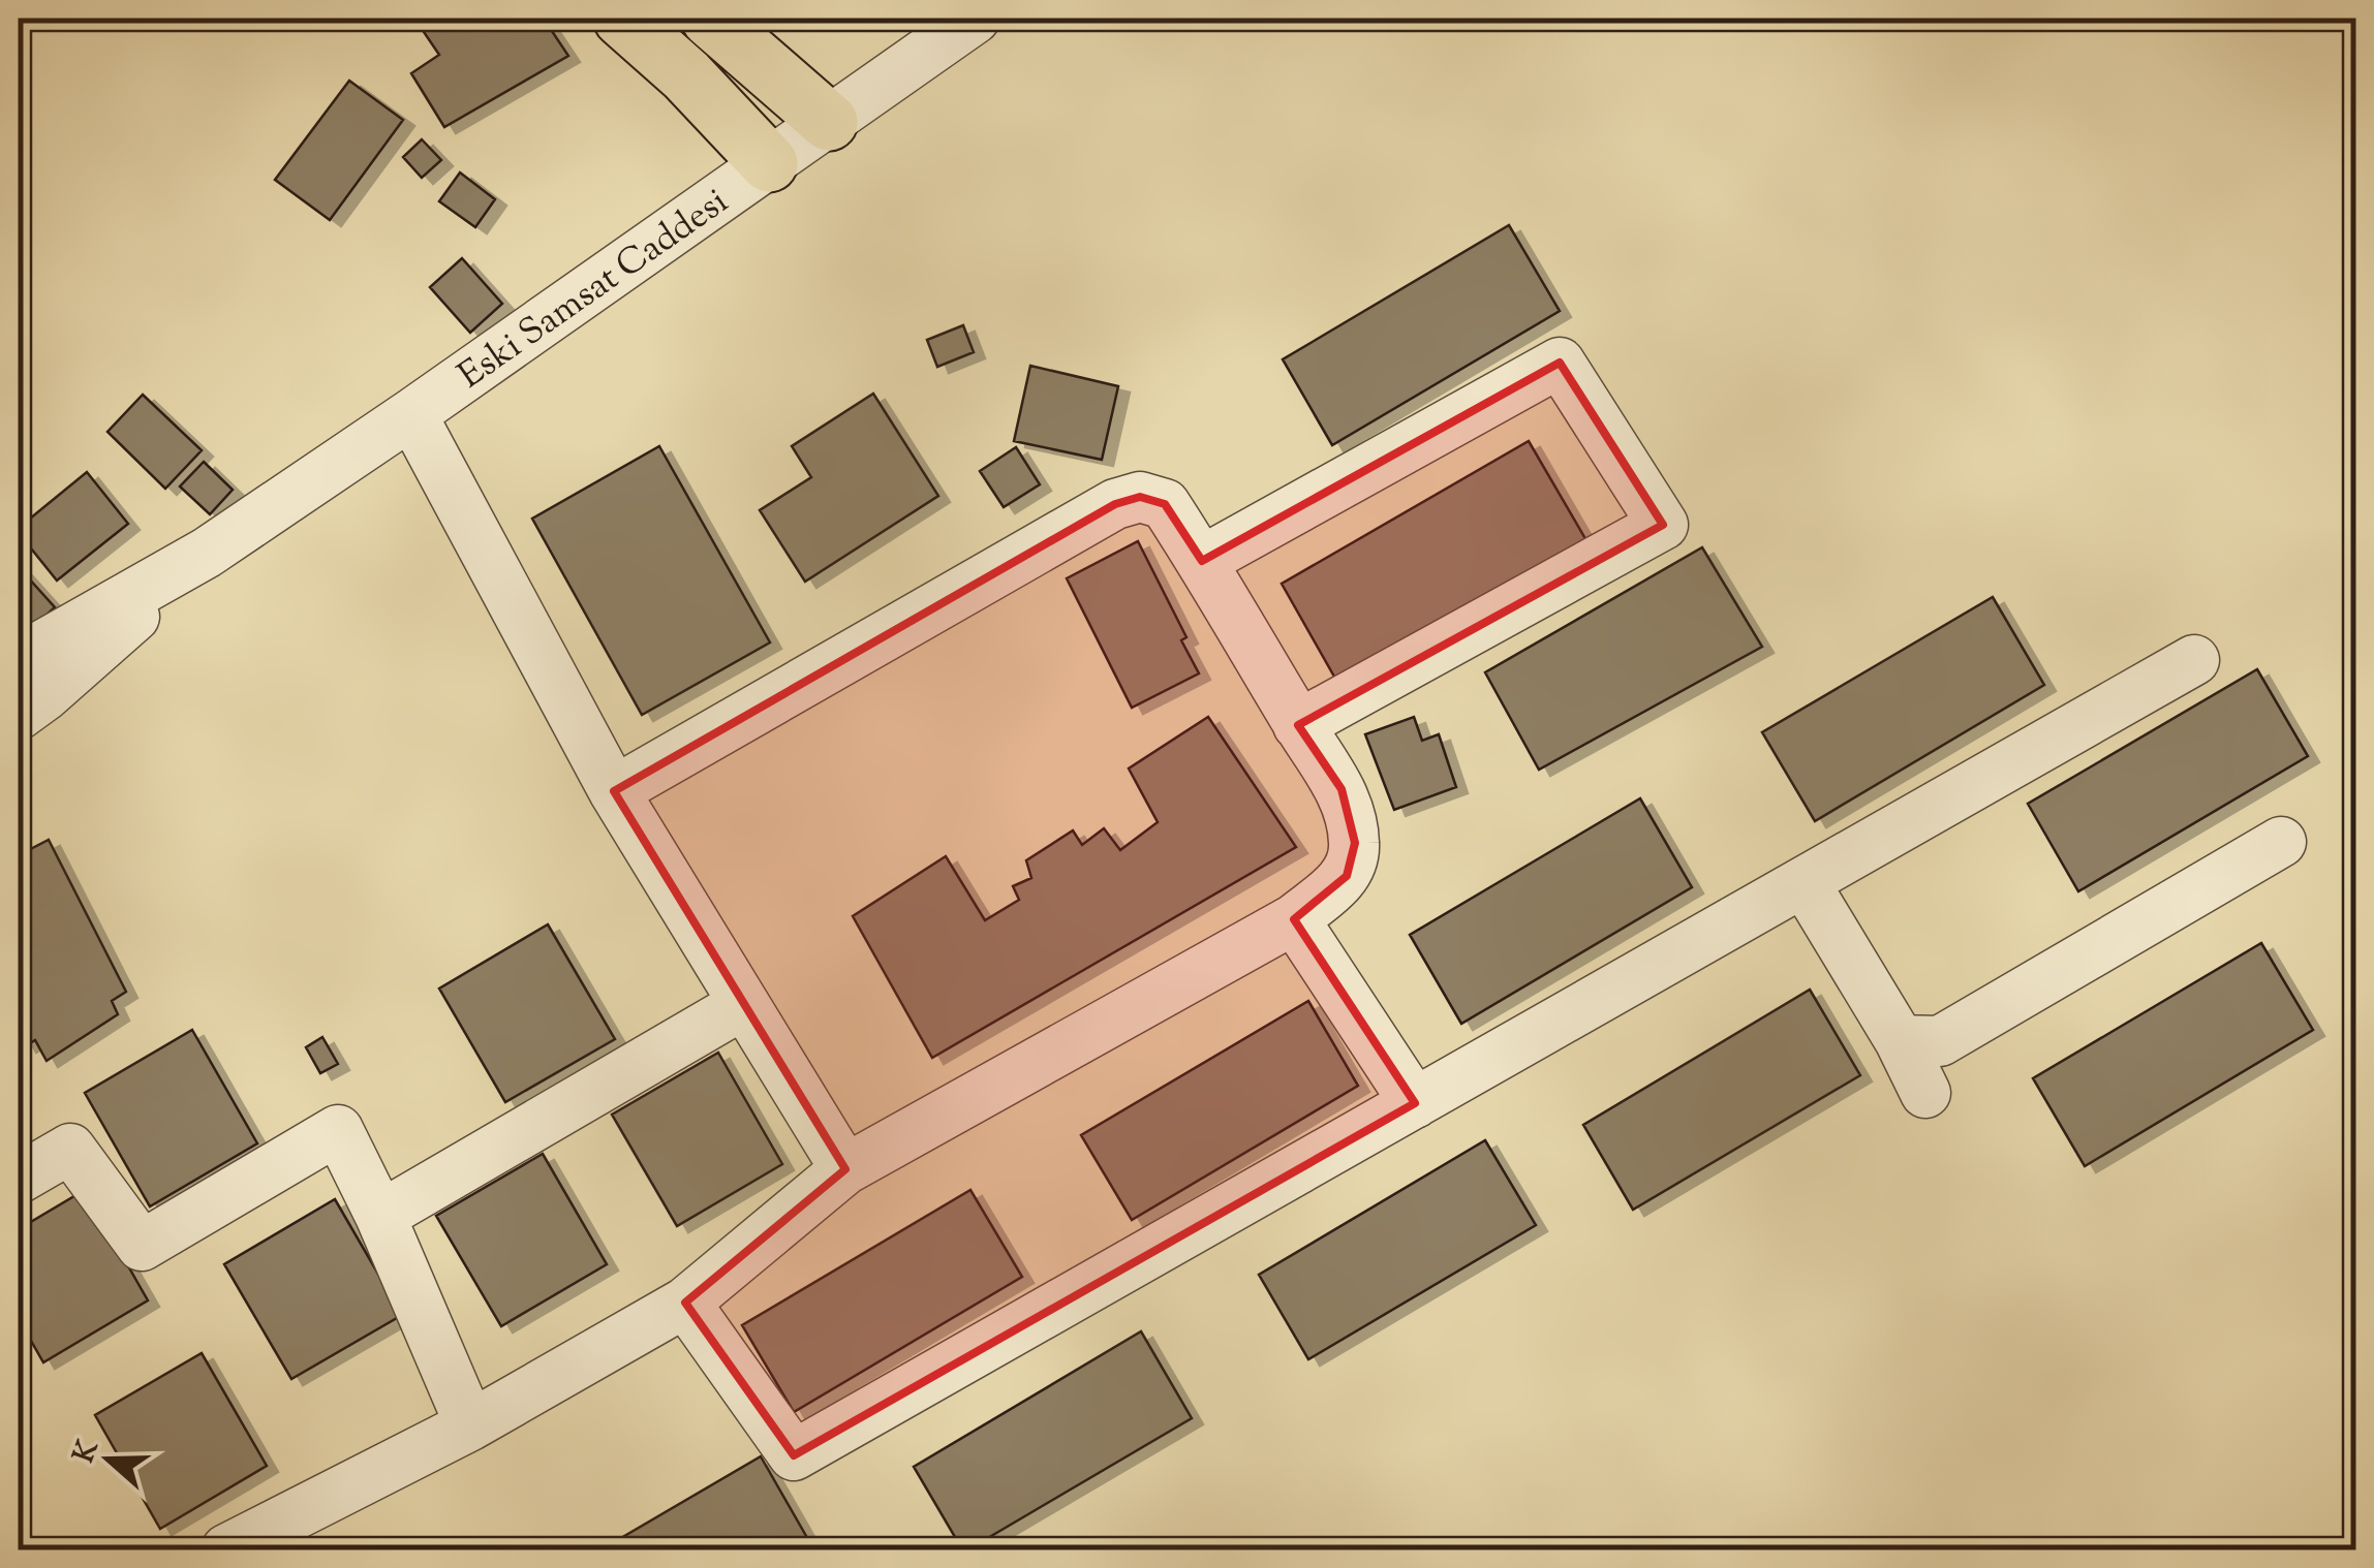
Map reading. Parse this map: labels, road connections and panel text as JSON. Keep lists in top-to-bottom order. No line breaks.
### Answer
{"streets":{"street":["Eski Samsat Caddesi"]},"north":"left"}
